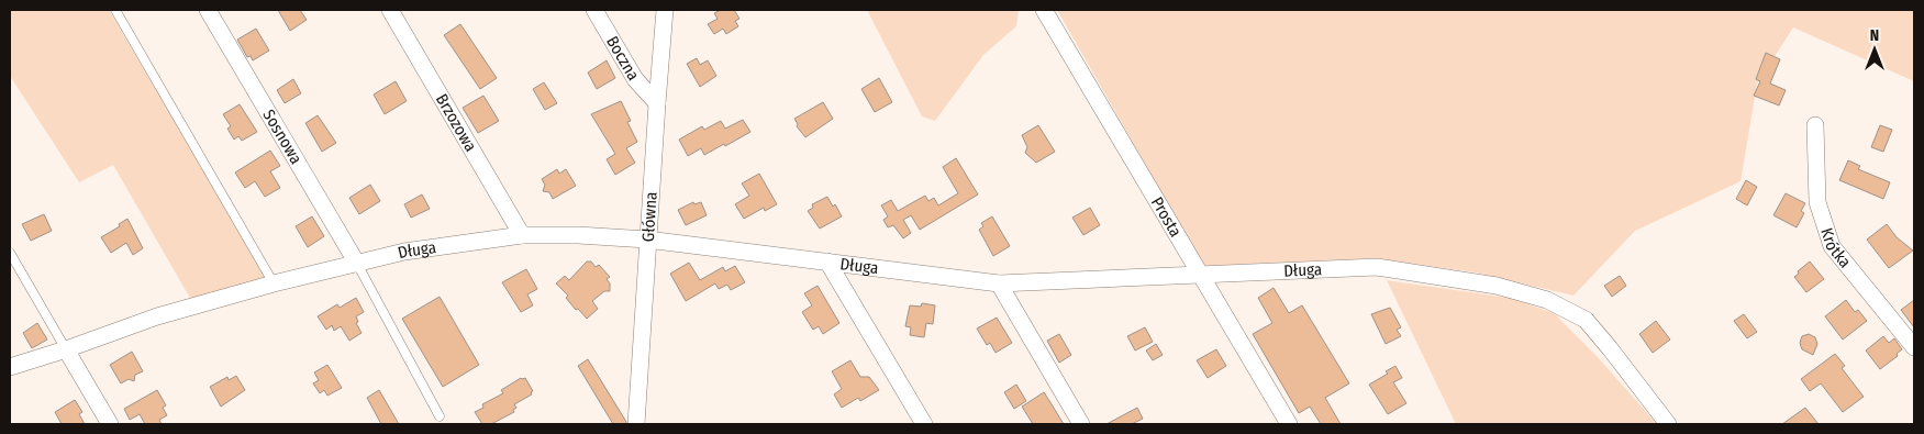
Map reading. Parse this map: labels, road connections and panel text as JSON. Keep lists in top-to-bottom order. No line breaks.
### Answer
{"streets":{"street":["Boczna","Brzozowa","Sosnowa","Główna","Prosta","Krótka","Długa"]},"crossings":[["Boczna","Główna"],["Brzozowa","Długa"],["Sosnowa","Długa"],["Główna","Długa"],["Prosta","Długa"]],"north":"top"}
